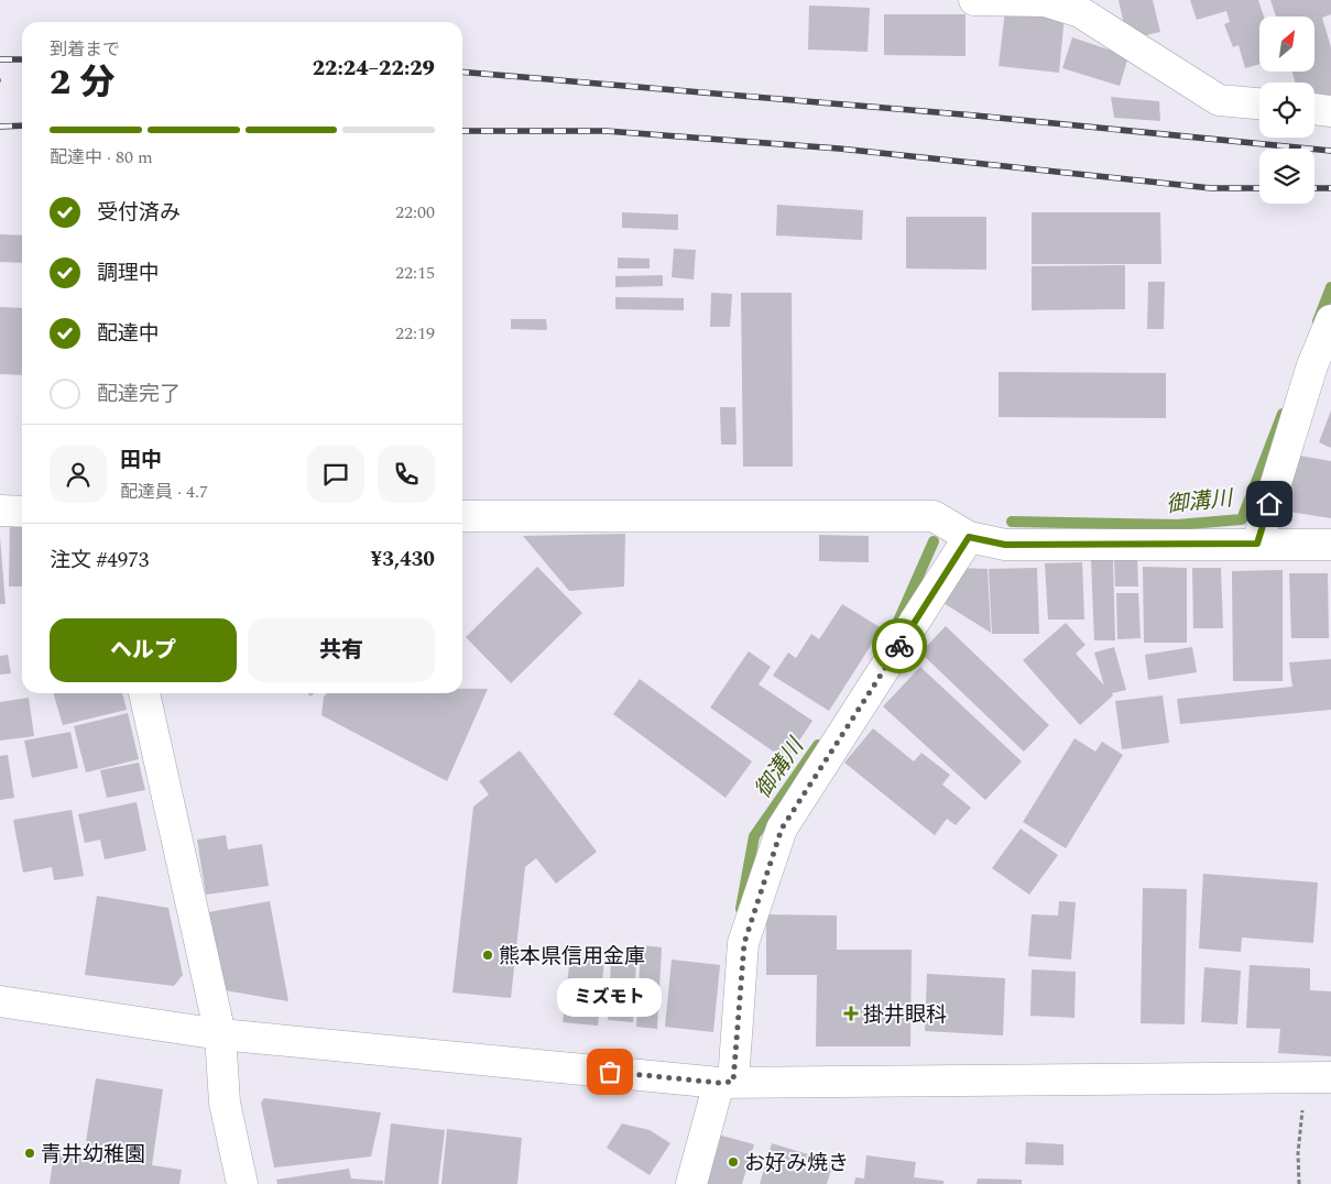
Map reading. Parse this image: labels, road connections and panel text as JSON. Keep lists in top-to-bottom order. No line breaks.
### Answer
{"water":["御溝川"],"places":{"other":["熊本県信用金庫","ミズモト","青井幼稚園","お好み焼き"],"health":["掛井眼科"]},"north":"top right","page":{"heading":["2 分","到着まで","22:24–22:29"],"panel":["田中","配達員 · 4.7","注文 #4973","¥3,430"],"bar":"配達中 · 80 m","list":[["受付済み","22:00"],["調理中","22:15"],["配達中","22:19"],"配達完了"],"buttons":["ヘルプ","共有"],"bubble":"ミズモト"}}
